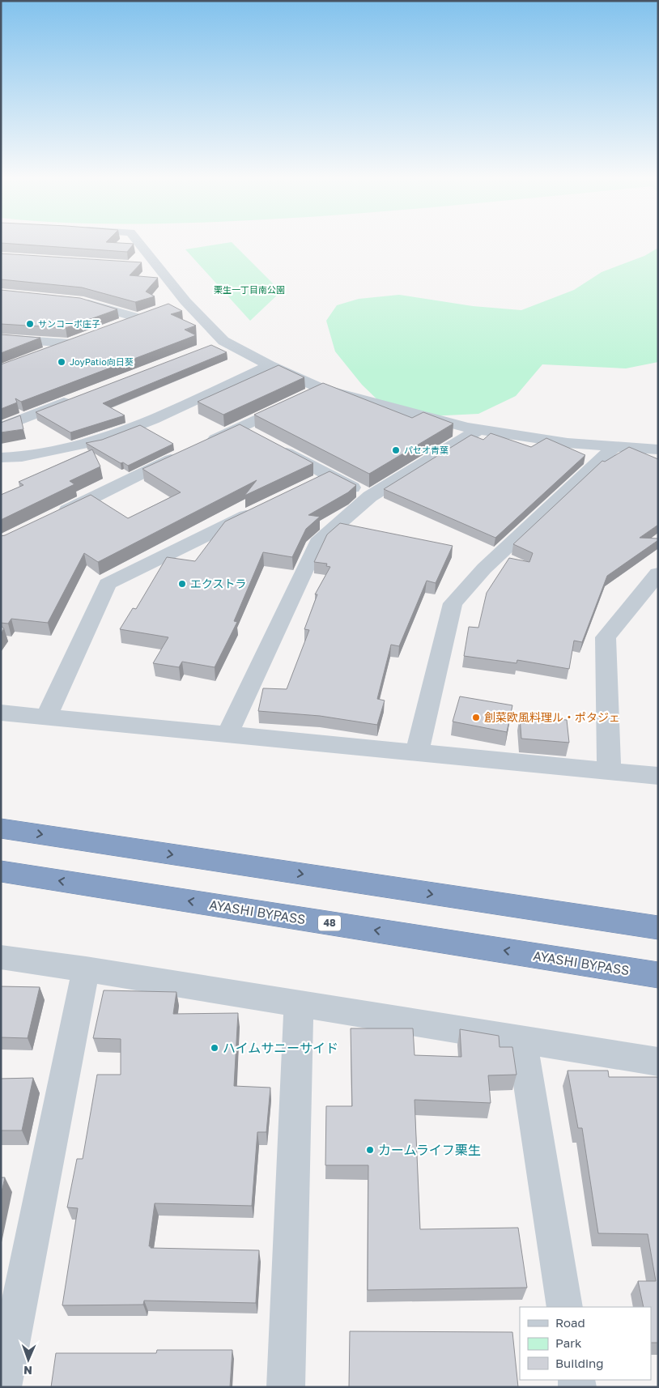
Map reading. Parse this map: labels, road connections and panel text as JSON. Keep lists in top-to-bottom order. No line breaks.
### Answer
{"streets":{"highway":["AYASHI BYPASS","48"]},"parks":["栗生一丁目南公園"],"places":["サンコーポ庄子","JoyPatio向日葵","パセオ青葉","エクストラ","創菜欧風料理ル・ポタジェ","ハイムサニーサイド","カームライフ栗生"],"legend":["Road","Park","Building"],"north":"bottom"}
